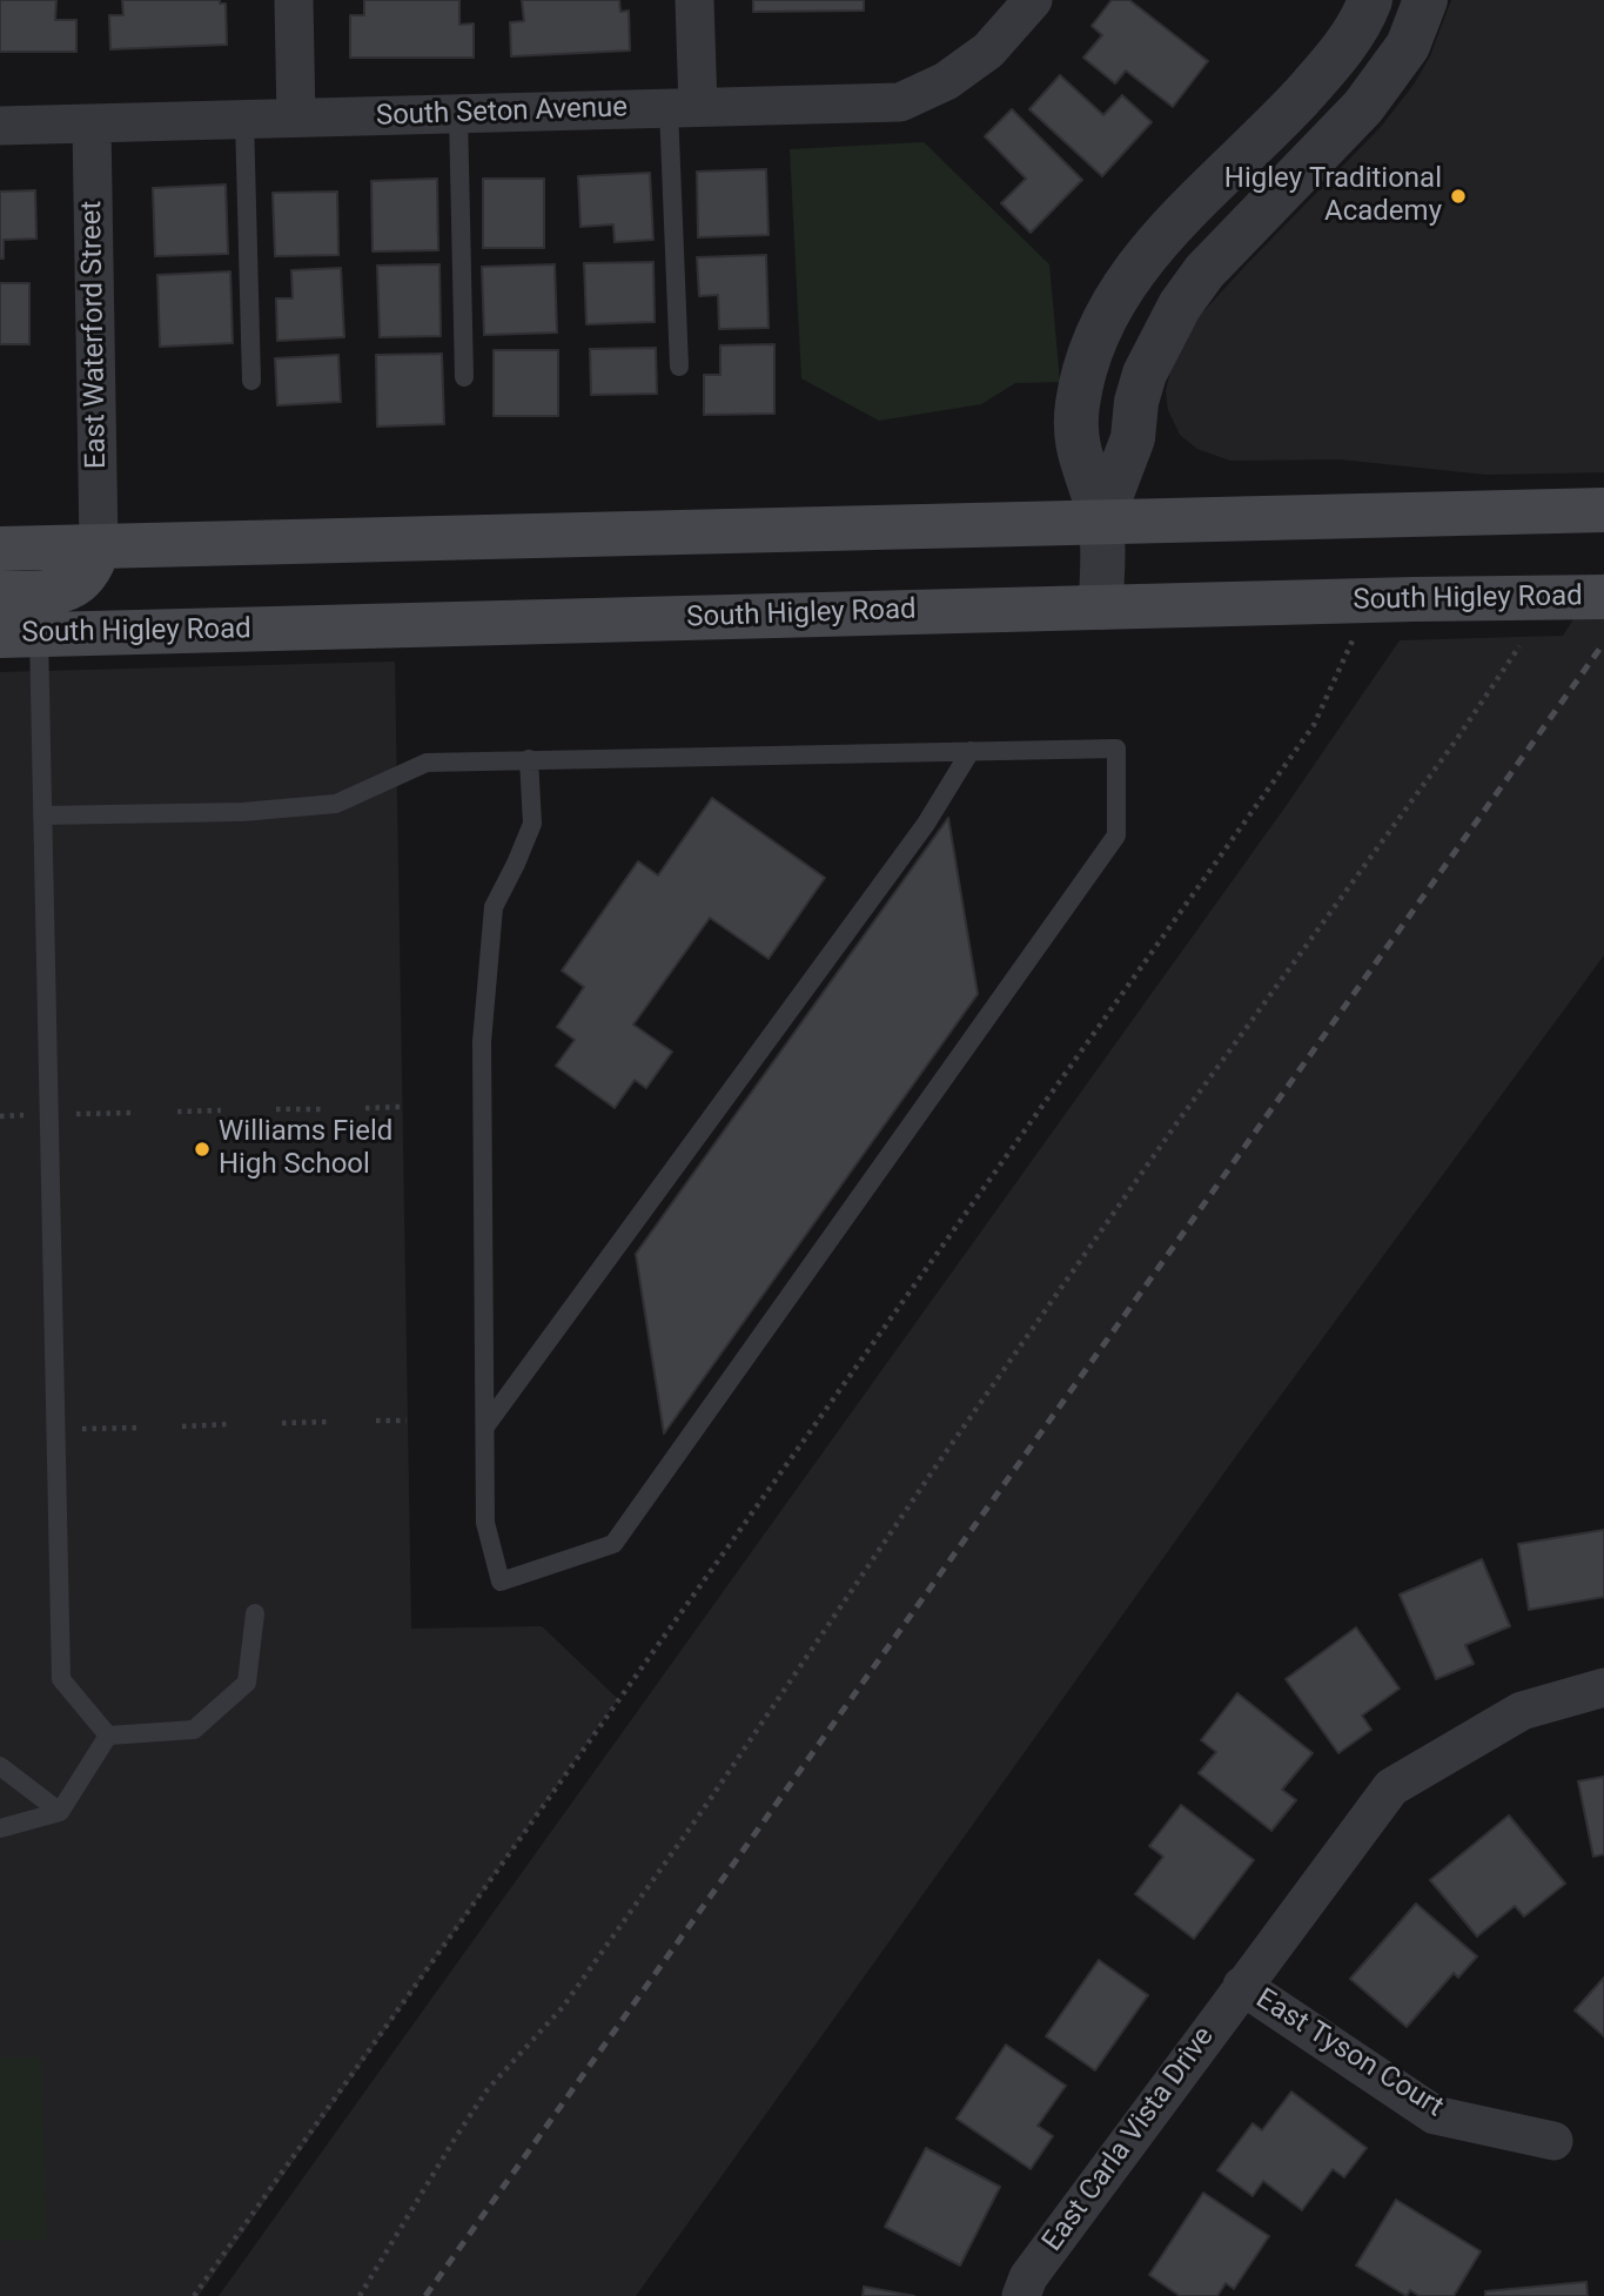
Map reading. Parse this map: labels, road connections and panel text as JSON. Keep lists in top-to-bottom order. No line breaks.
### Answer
{"streets":{"main road":["South Higley Road"],"street":["South Seton Avenue","East Waterford Street","East Tyson Court","East Carla Vista Drive"]},"crossings":[["South Seton Avenue","East Waterford Street"],["East Tyson Court","East Carla Vista Drive"]],"places":["Higley Traditional Academy","Williams Field High School"]}
